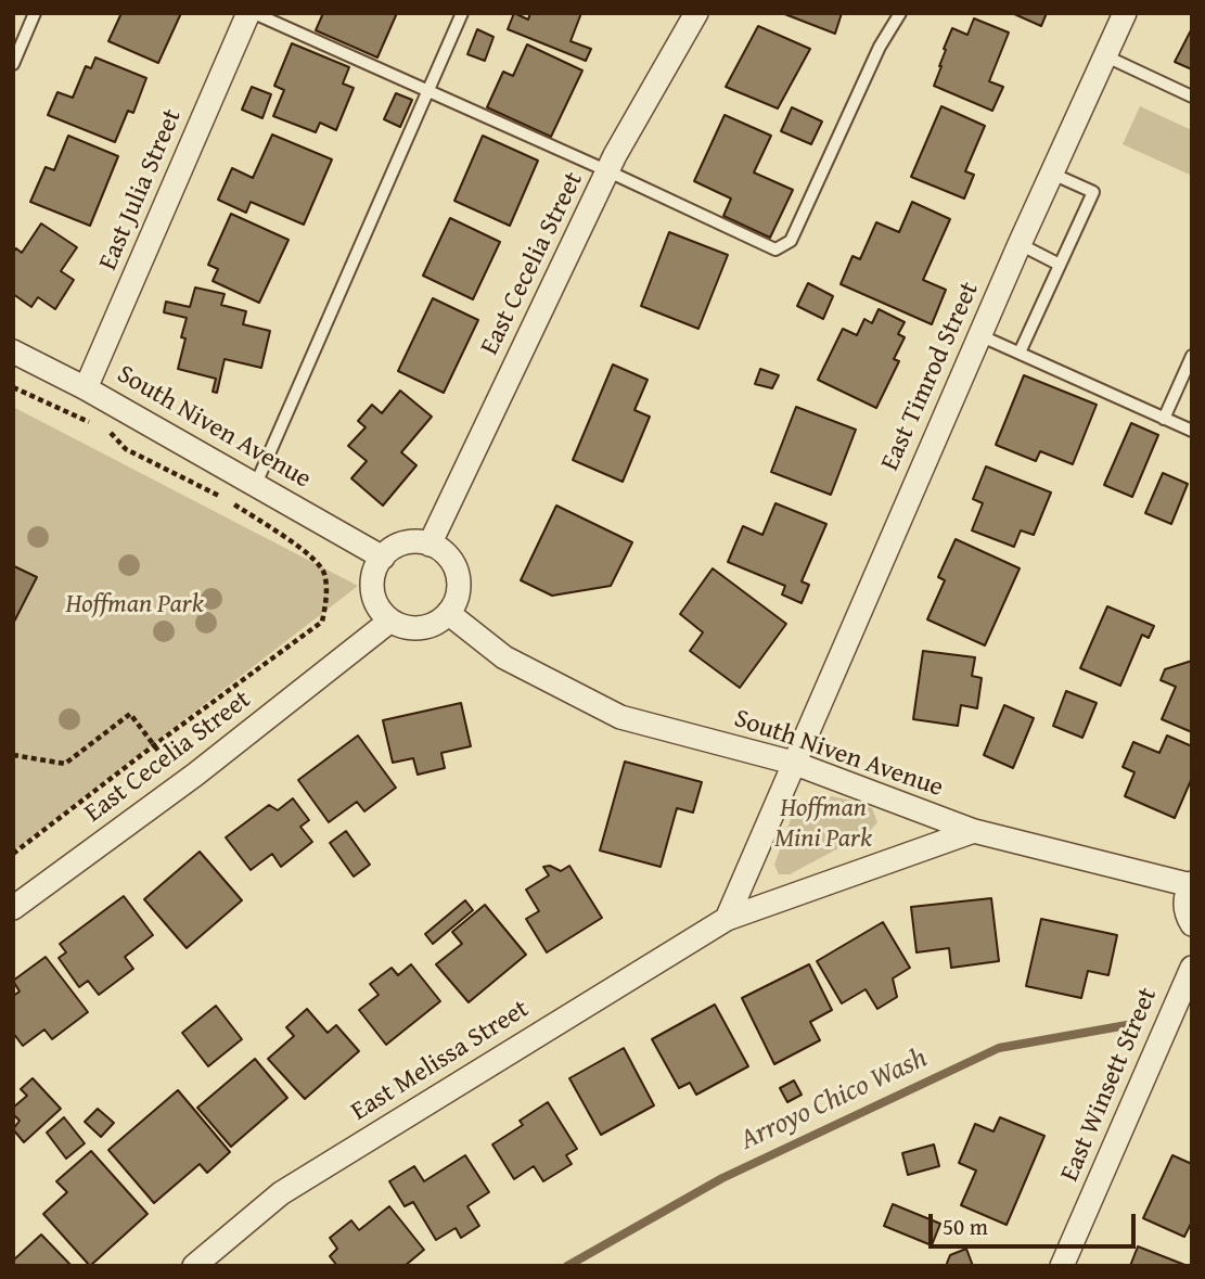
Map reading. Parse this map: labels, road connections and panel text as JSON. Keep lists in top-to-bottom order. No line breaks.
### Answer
{"streets":{"street":["East Julia Street","East Cecelia Street","East Timrod Street","South Niven Avenue","East Melissa Street","East Winsett Street"]},"crossings":[["East Julia Street","South Niven Avenue"],["East Cecelia Street","South Niven Avenue"],["East Timrod Street","South Niven Avenue"],["South Niven Avenue","East Melissa Street"]],"water":["Arroyo Chico Wash"],"parks":["Hoffman Park","Hoffman Mini Park"],"scale_bar":"50 m"}
